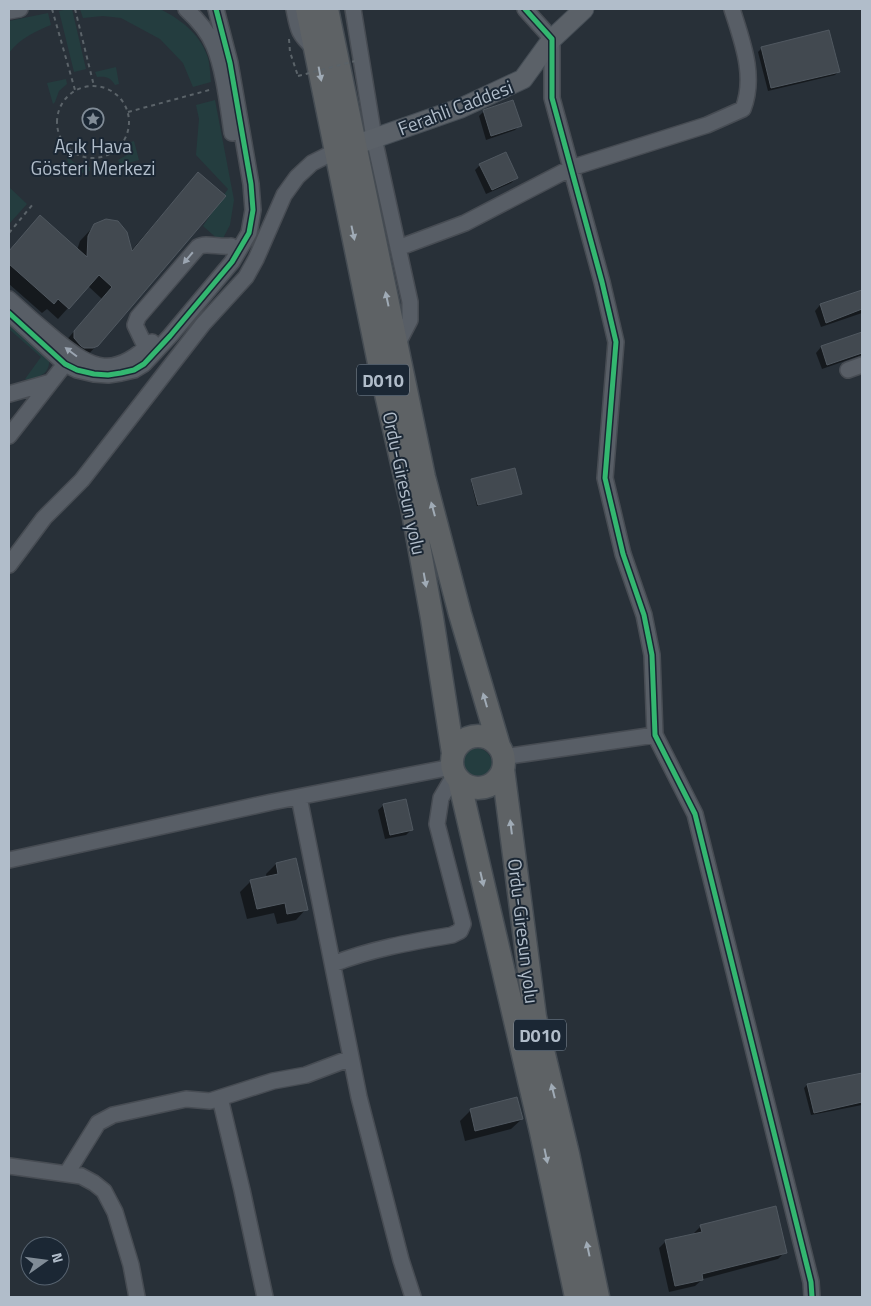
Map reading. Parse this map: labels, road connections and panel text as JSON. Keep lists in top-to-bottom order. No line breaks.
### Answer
{"streets":{"highway":["D010","Ordu-Giresun yolu"],"main road":["Ferahli Caddesi"]},"crossings":[["Ferahli Caddesi","Ordu-Giresun yolu"]],"places":{"place":["Açık Hava Gösteri Merkezi"]},"north":"right"}
